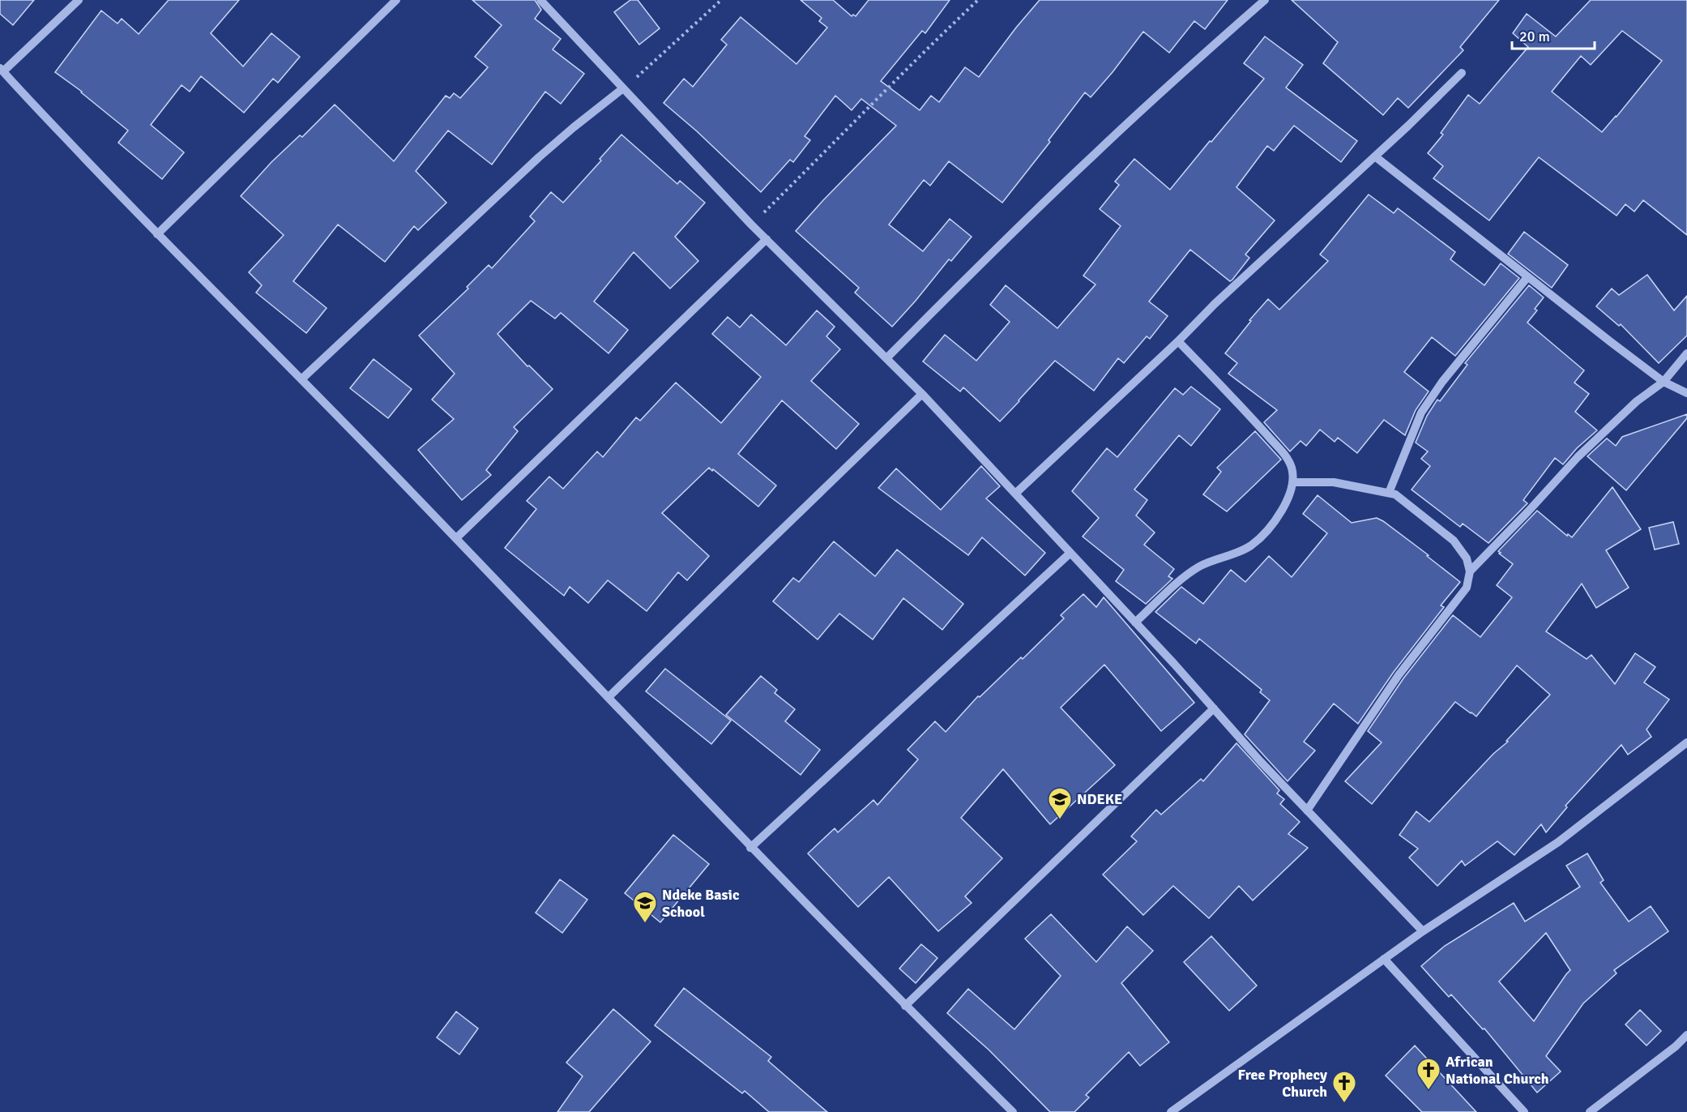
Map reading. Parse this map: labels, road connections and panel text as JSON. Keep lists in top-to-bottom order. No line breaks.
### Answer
{"places":{"school or university":["NDEKE","Ndeke Basic School"],"church":["African National Church","Free Prophecy Church"]},"scale_bar":"20 m"}
